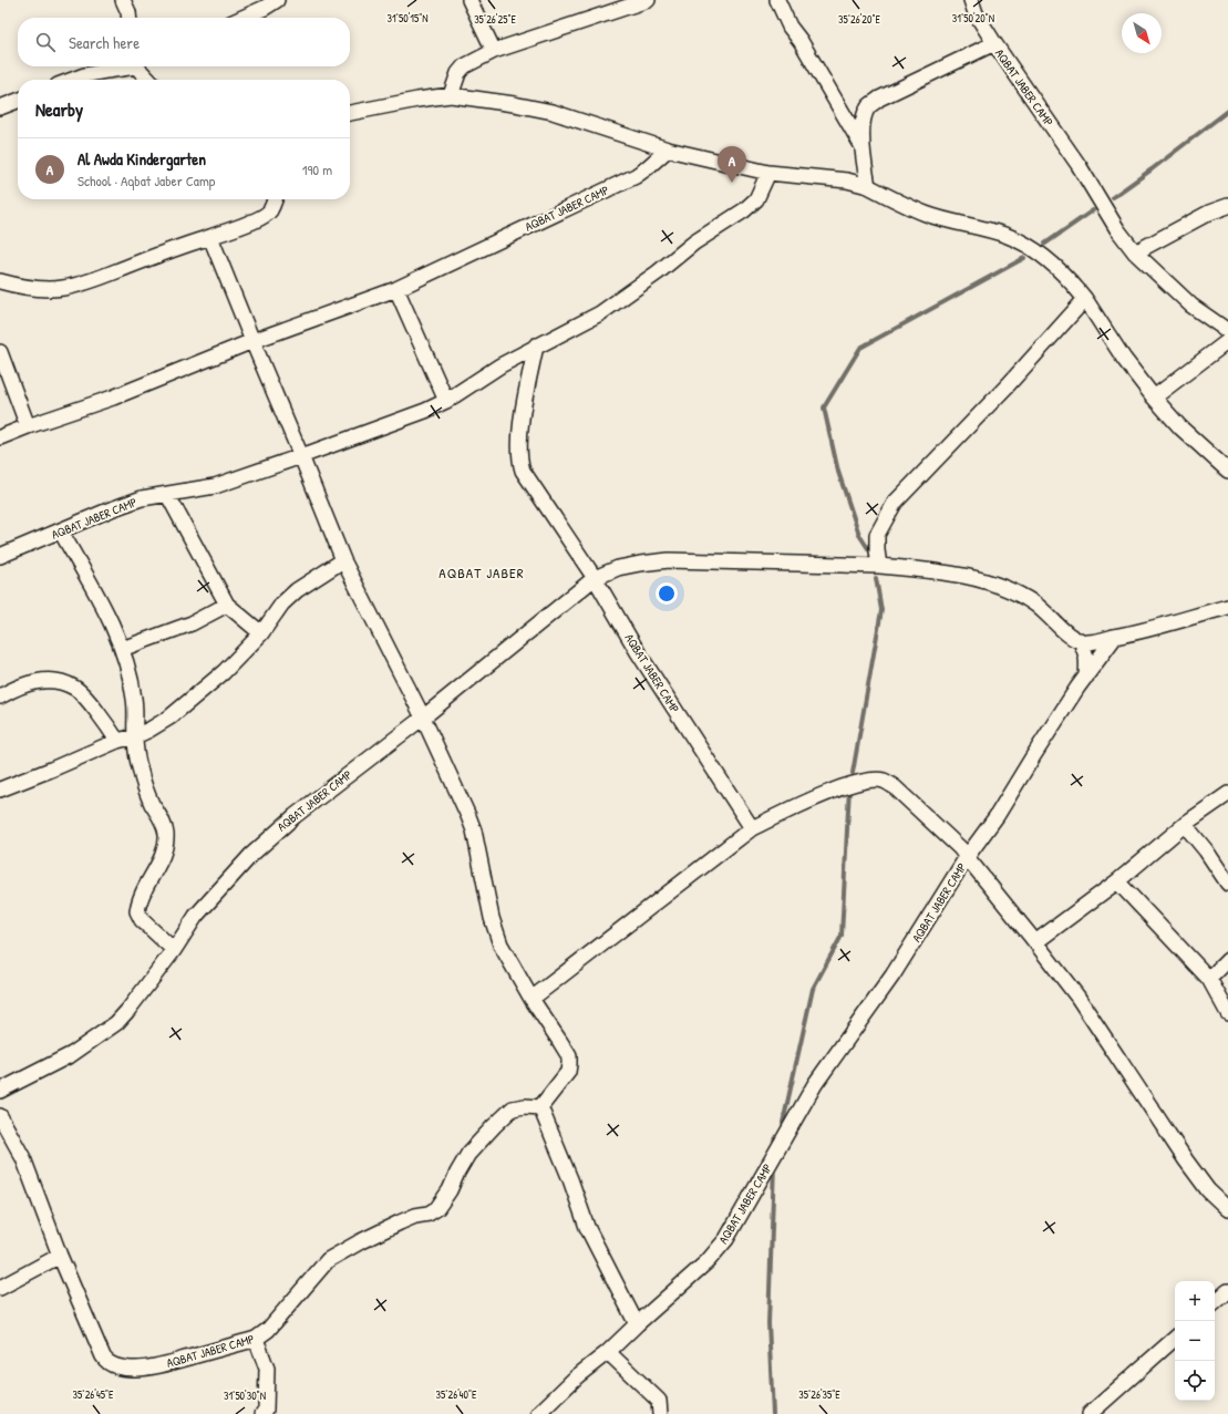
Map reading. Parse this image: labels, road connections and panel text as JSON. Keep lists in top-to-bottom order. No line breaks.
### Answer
{"streets":{"street":["AQBAT JABER CAMP"]},"districts":["AQBAT JABER"],"north":"bottom right","page":{"search":"Search here","heading":"Nearby","list":[{"mark":"A","name":"Al Awda Kindergarten","note":"School · Aqbat Jaber Camp","value":"190 m"}],"pins":"A","map_buttons":["+","−"]},"coordinates":["31°50'15\"N","31°50'20\"N","35°26'20\"E","35°26'25\"E","35°26'45\"E","35°26'40\"E","35°26'35\"E","31°50'30\"N"]}
